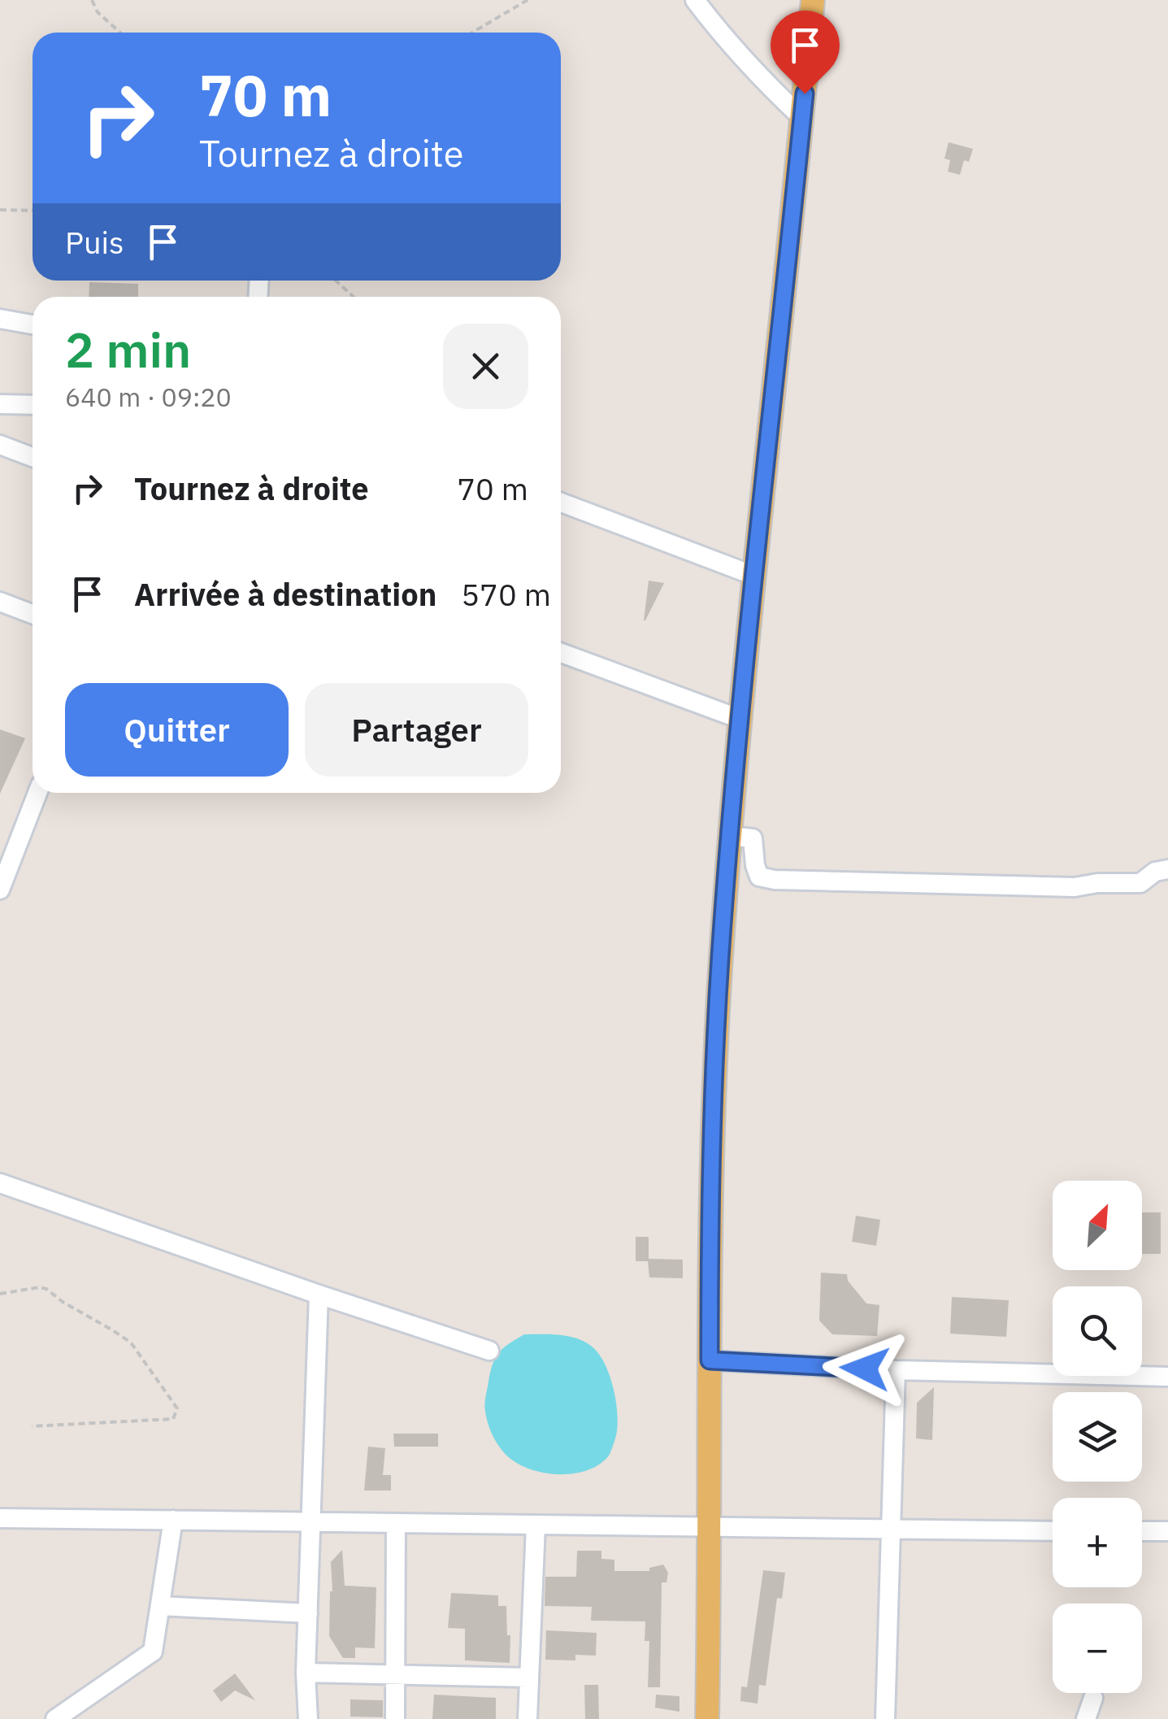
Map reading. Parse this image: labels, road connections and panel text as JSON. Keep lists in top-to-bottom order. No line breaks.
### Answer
{"north":"top right","page":{"turn":["70 m","Tournez à droite"],"then":"Puis","heading":["2 min","640 m · 09:20"],"list":[{"name":"Tournez à droite","value":"70 m"},{"name":"Arrivée à destination","value":"570 m"}],"buttons":["Quitter","Partager"],"map_buttons":["+","−"]}}
